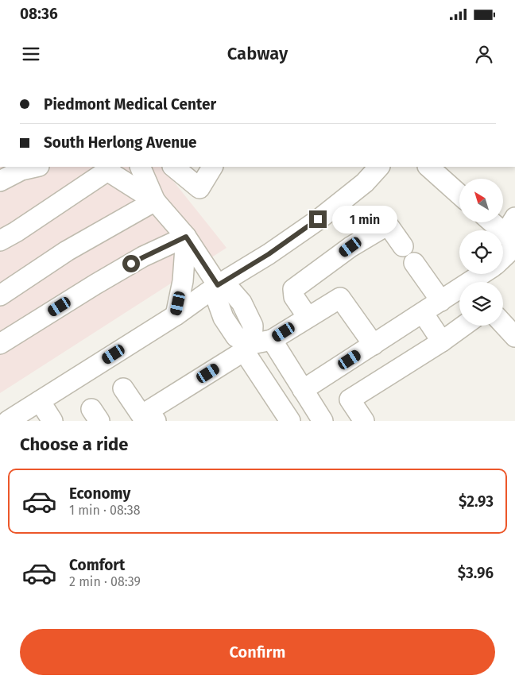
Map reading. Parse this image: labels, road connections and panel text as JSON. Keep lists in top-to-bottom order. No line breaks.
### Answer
{"north":"top left","page":{"status":"08:36","header":"Cabway","banner":["Piedmont Medical Center","South Herlong Avenue"],"bubble":"1 min","heading":"Choose a ride","list":[{"name":"Economy","note":"1 min · 08:38","value":"$2.93"},{"name":"Comfort","note":"2 min · 08:39","value":"$3.96"}],"buttons":"Confirm"}}
